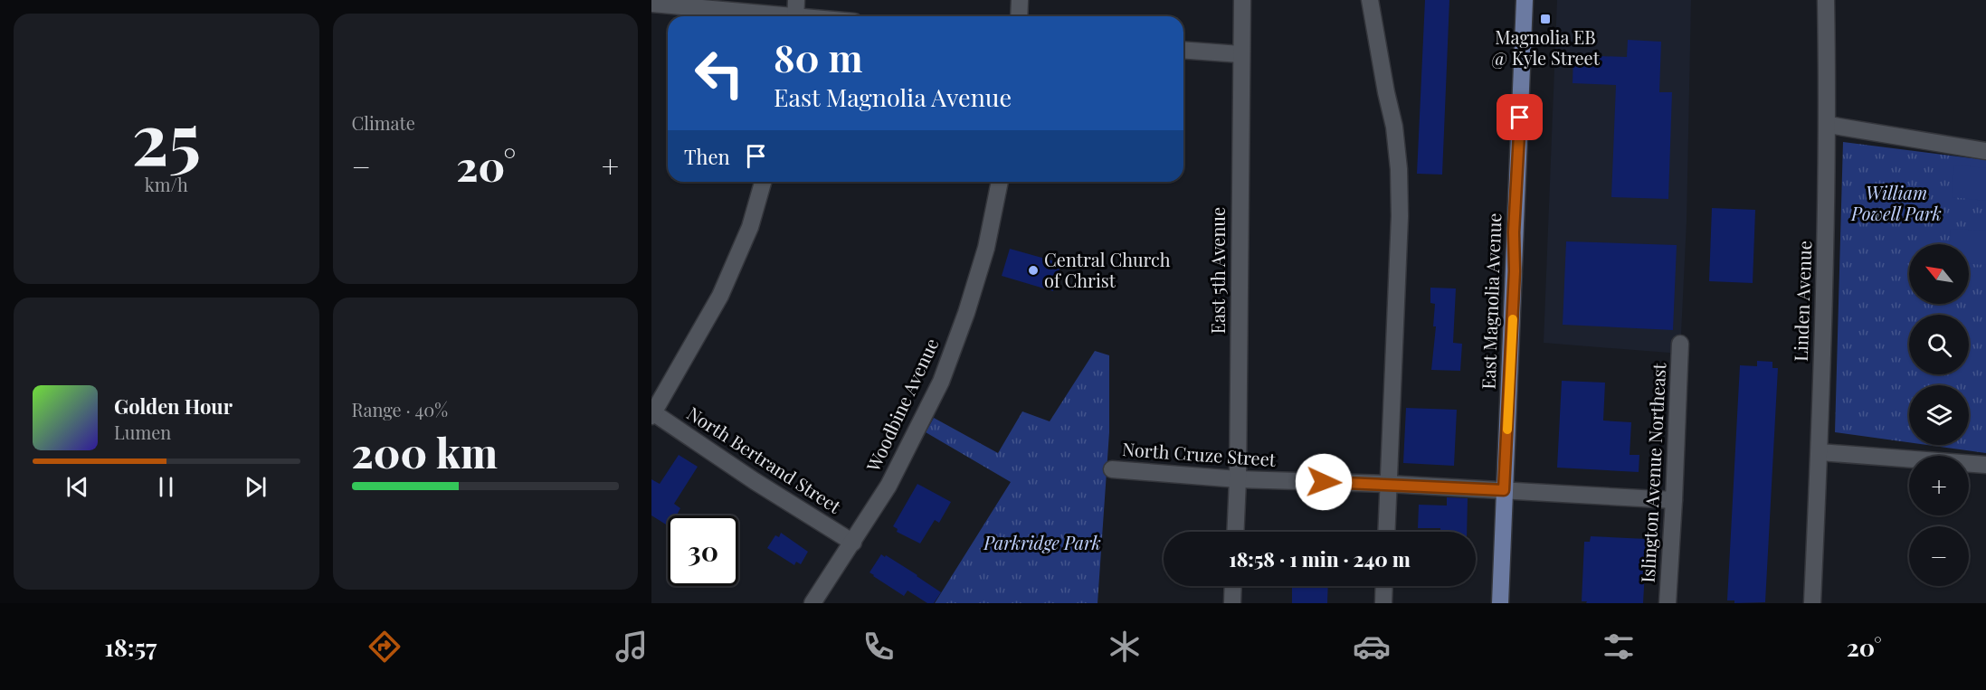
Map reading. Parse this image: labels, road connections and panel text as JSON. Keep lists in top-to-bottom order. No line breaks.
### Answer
{"streets":{"main road":["East Magnolia Avenue"],"street":["East 5th Avenue","Linden Avenue","Woodbine Avenue","North Cruze Street","North Bertrand Street","Islington Avenue Northeast"]},"crossings":[["East 5th Avenue","North Cruze Street"],["East Magnolia Avenue","North Cruze Street"],["Woodbine Avenue","North Bertrand Street"],["North Cruze Street","Islington Avenue Northeast"]],"parks":["William Powell Park","Parkridge Park"],"places":{"transit":["Magnolia EB @ Kyle Street"],"other":["Central Church of Christ"]},"north":"top left","page":{"tile":[["25","km/h"],"Climate",["Range · 40%","200 km"]],"turn":["80 m","East Magnolia Avenue"],"then":"Then","heat":["−","20°","+"],"map_buttons":["+","−"],"song":["Golden Hour","Lumen"],"limit":"30","trip":"18:58 · 1 min · 240 m","tabs":["18:57","20°"]}}
